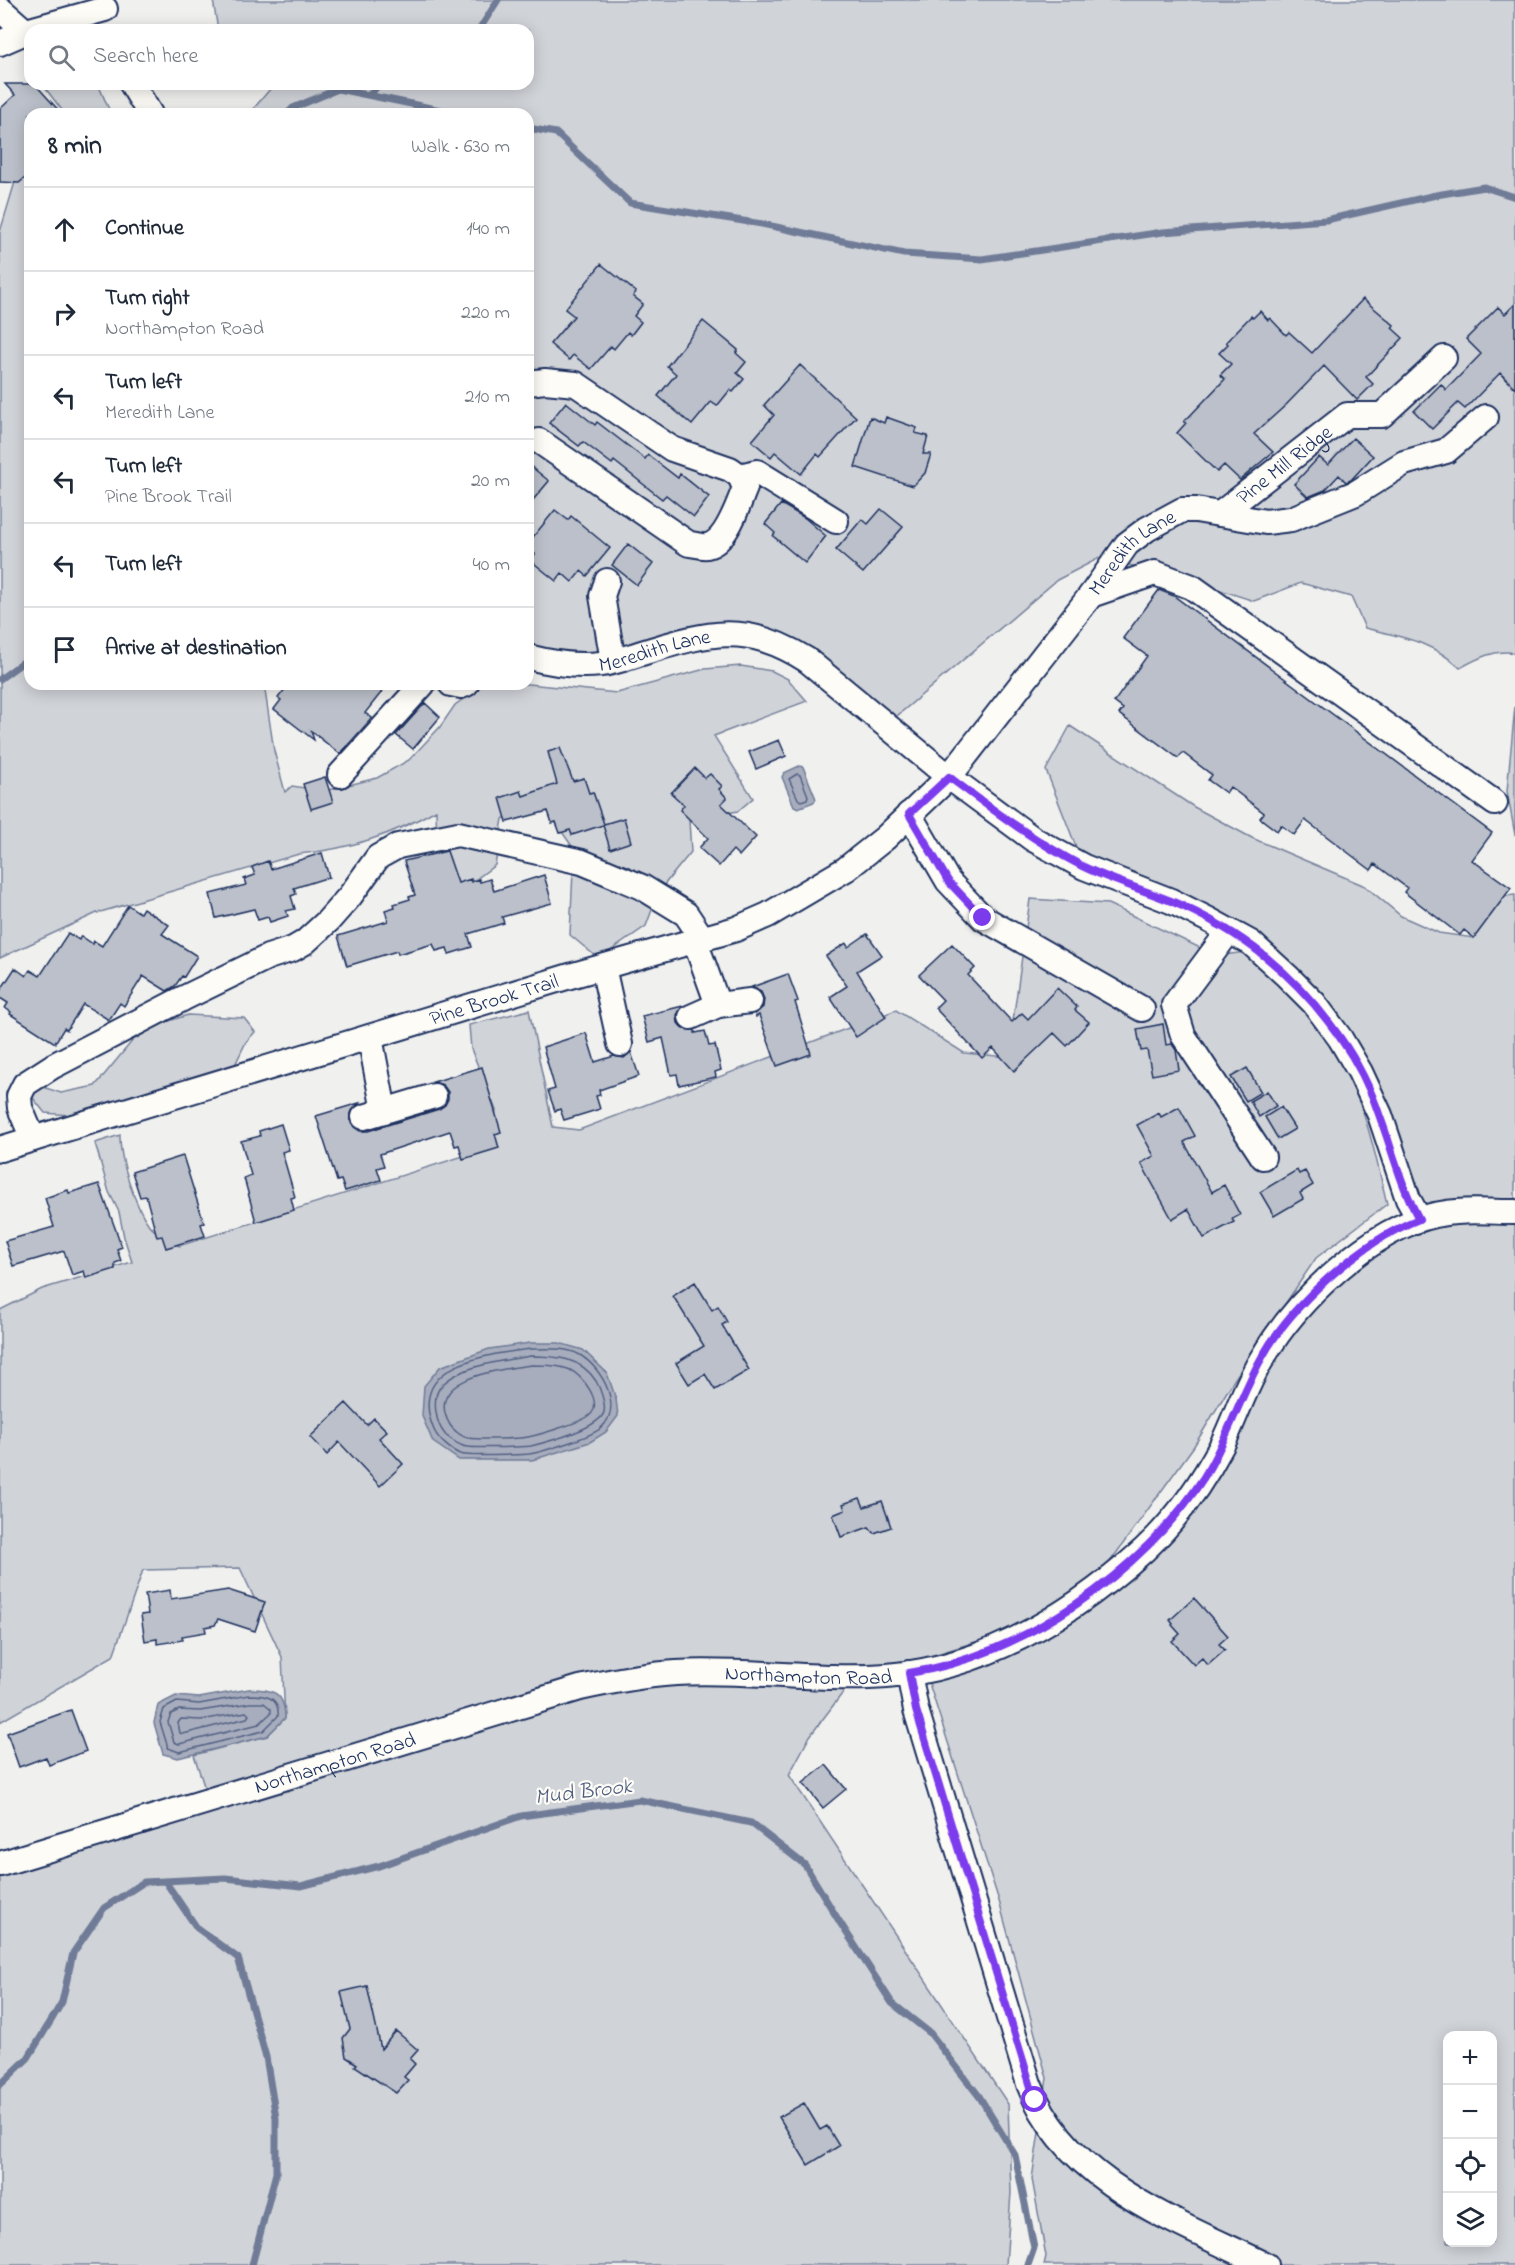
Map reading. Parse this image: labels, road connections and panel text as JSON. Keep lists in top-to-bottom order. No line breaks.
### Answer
{"streets":{"street":["Pine Mill Ridge","Meredith Lane","Pine Brook Trail","Northampton Road"]},"crossings":[["Pine Mill Ridge","Meredith Lane"],["Meredith Lane","Pine Brook Trail"],["Meredith Lane","Northampton Road"]],"water":["Mud Brook"],"page":{"search":"Search here","heading":["8 min","Walk · 630 m"],"list":[["Continue","140 m"],["Turn right","Northampton Road","220 m"],["Turn left","Meredith Lane","210 m"],["Turn left","Pine Brook Trail","20 m"],["Turn left","40 m"],"Arrive at destination"],"map_buttons":["+","−"]}}
